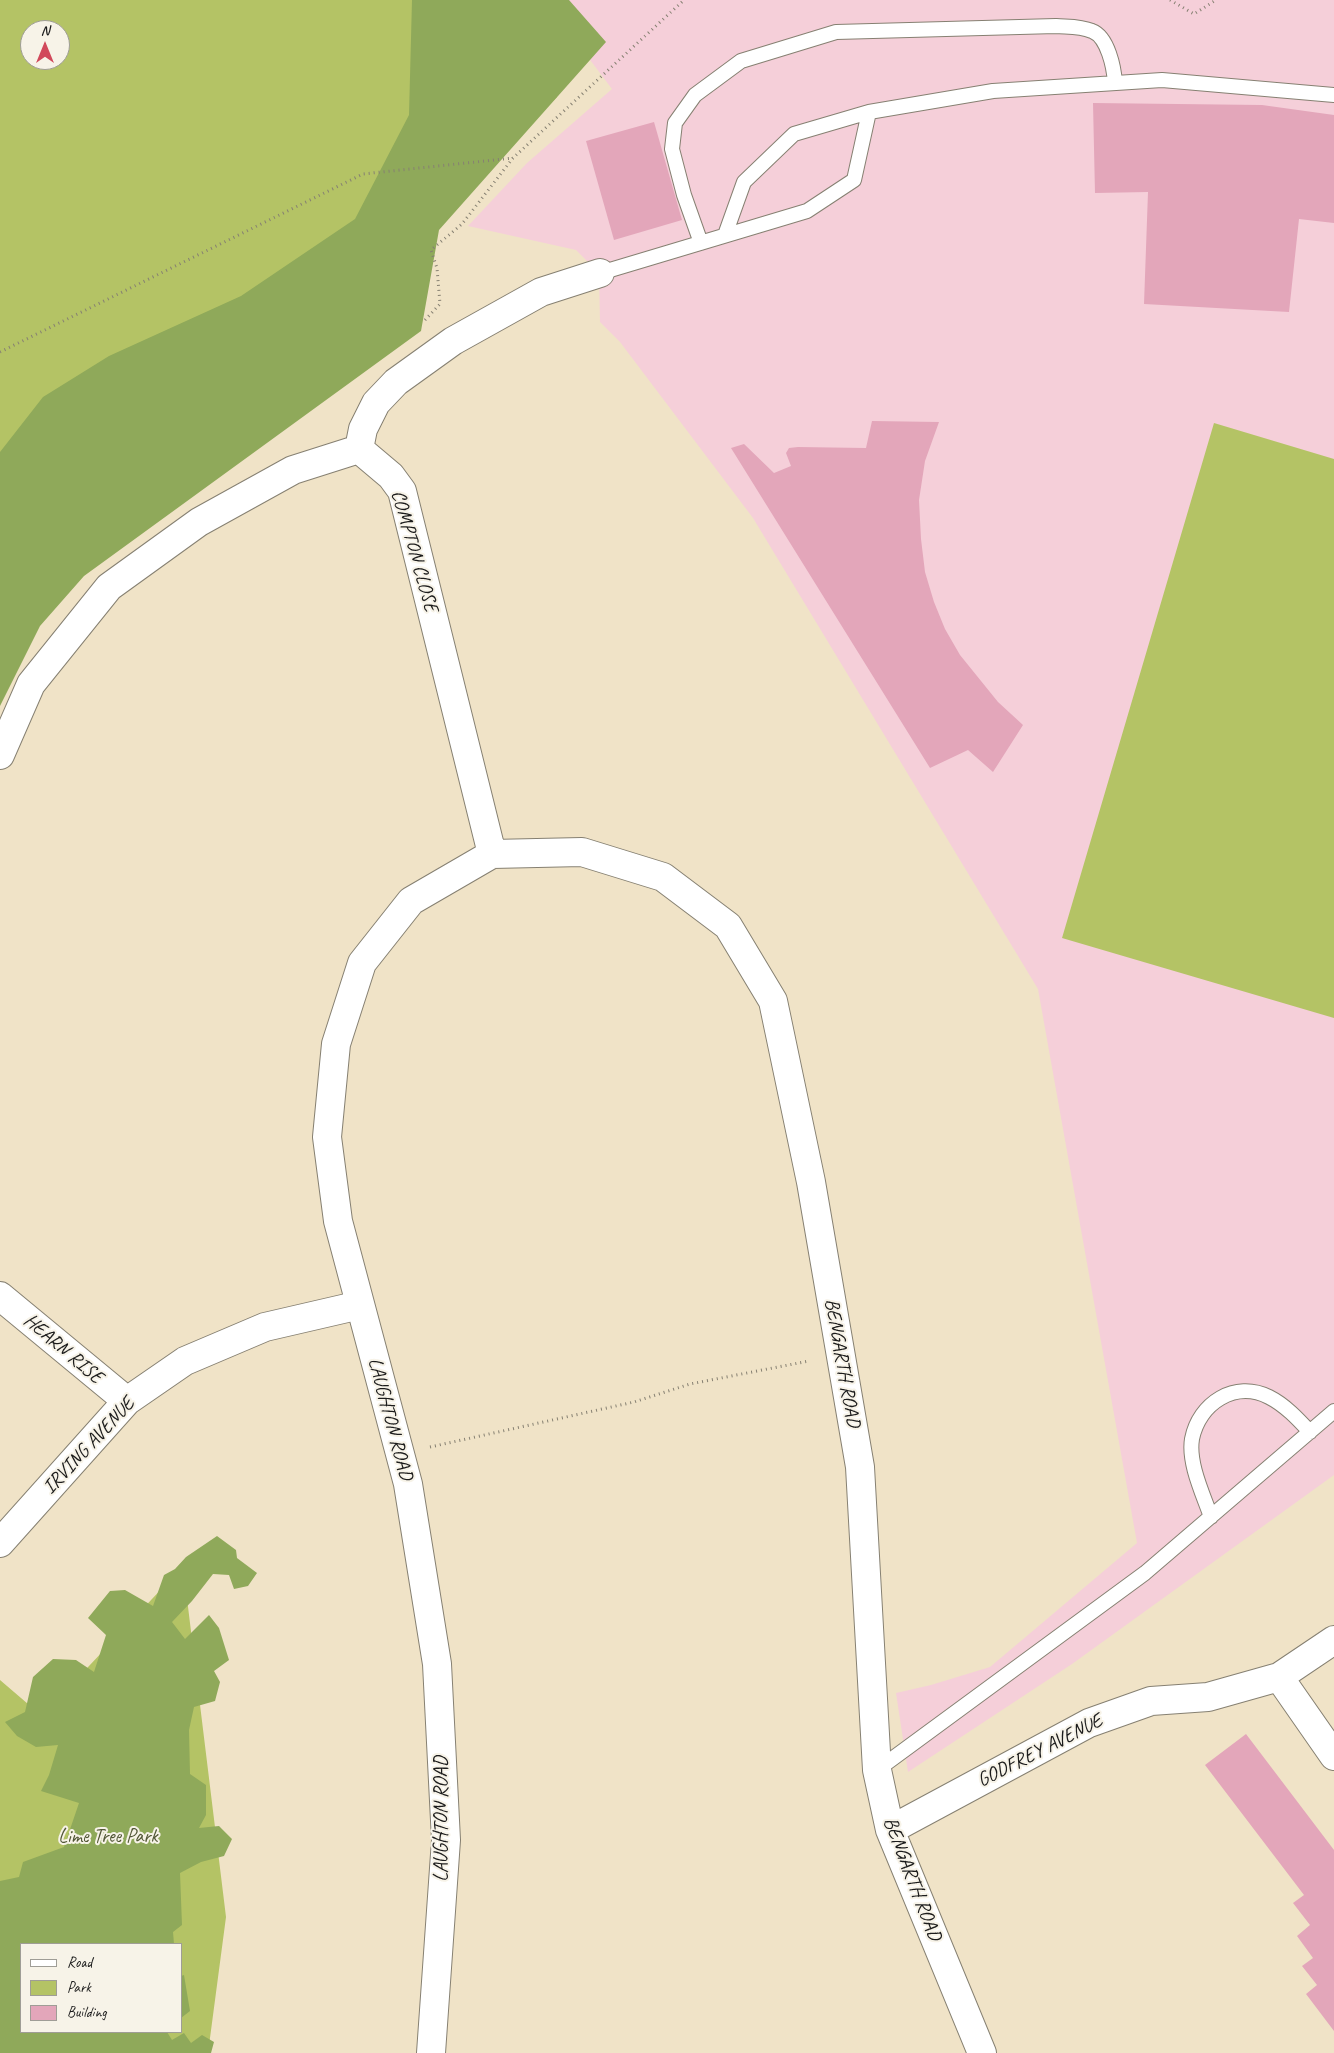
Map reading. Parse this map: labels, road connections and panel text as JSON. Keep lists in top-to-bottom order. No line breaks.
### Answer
{"streets":{"street":["COMPTON CLOSE","HEARN RISE","BENGARTH ROAD","LAUGHTON ROAD","IRVING AVENUE","GODFREY AVENUE"]},"crossings":[["COMPTON CLOSE","BENGARTH ROAD"],["COMPTON CLOSE","LAUGHTON ROAD"],["HEARN RISE","IRVING AVENUE"],["BENGARTH ROAD","LAUGHTON ROAD"],["BENGARTH ROAD","GODFREY AVENUE"],["LAUGHTON ROAD","IRVING AVENUE"]],"parks":["Lime Tree Park"],"legend":["Road","Park","Building"],"north":"top"}
